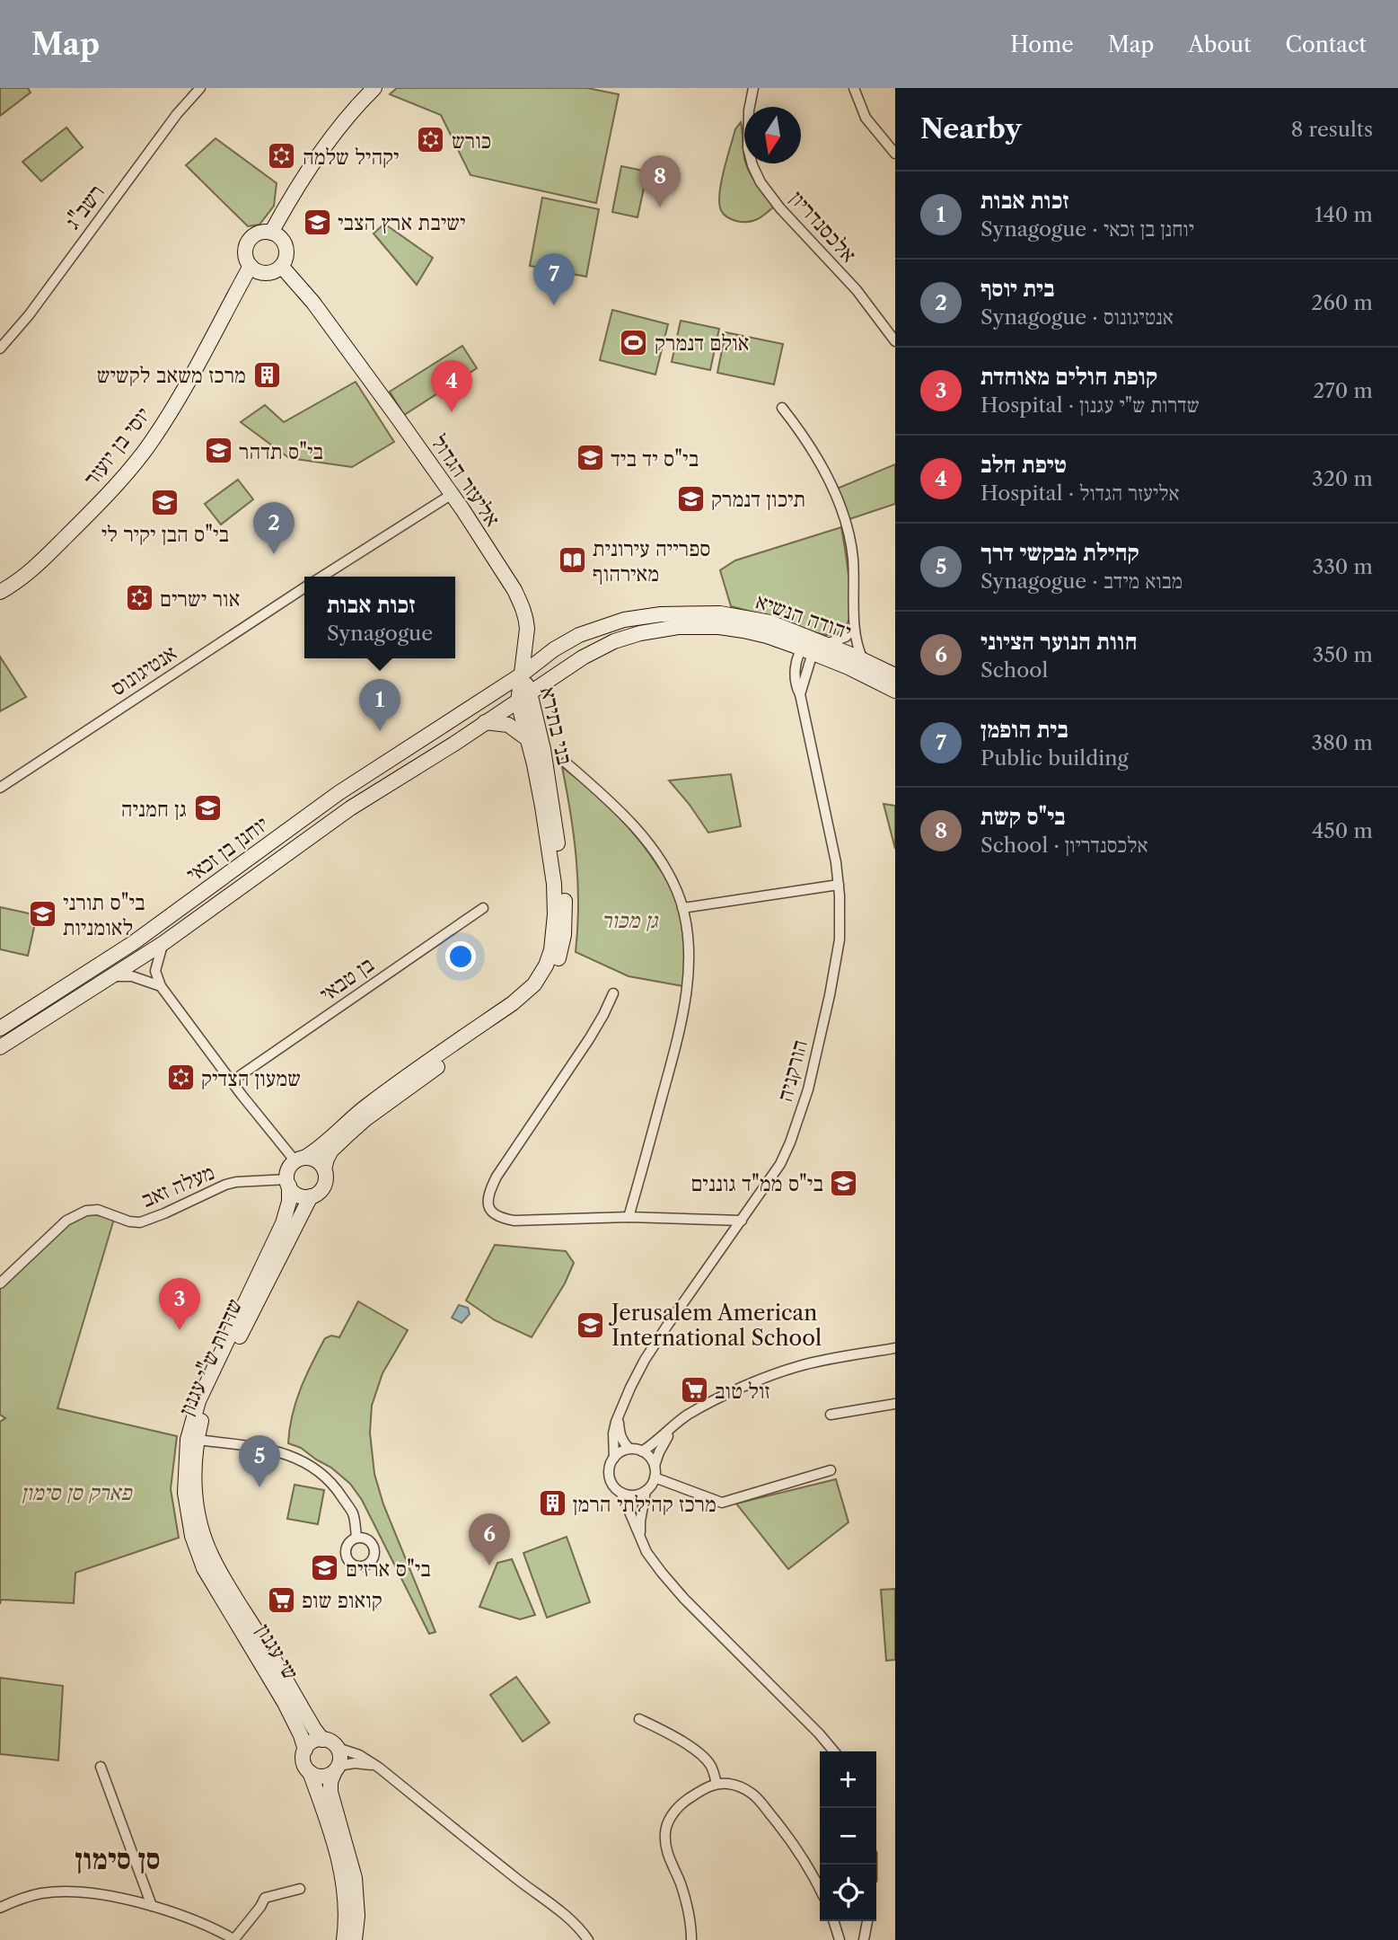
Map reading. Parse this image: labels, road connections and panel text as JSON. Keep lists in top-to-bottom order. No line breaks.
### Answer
{"streets":{"street":["רשב\"ג","אלכסנדריון","יוסי בן יועזר","אליעזר הגדול","יהודה הנשיא","אנטיגונוס","בני בתירא","יוחנן בן זכאי","בן טבאי","הורקניה","מעלה זאב","שדרות ש\"י עגנון","שי עגנון"]},"crossings":[["יוסי בן יועזר","אליעזר הגדול"],["אליעזר הגדול","יהודה הנשיא"],["אליעזר הגדול","בני בתירא"],["אליעזר הגדול","יוחנן בן זכאי"],["יהודה הנשיא","בני בתירא"],["יהודה הנשיא","יוחנן בן זכאי"],["יהודה הנשיא","הורקניה"],["בני בתירא","יוחנן בן זכאי"],["בני בתירא","מעלה זאב"],["בני בתירא","שדרות ש\"י עגנון"],["מעלה זאב","שדרות ש\"י עגנון"],["שדרות ש\"י עגנון","שי עגנון"]],"districts":["סן סימון"],"parks":["גן מכור","פארק סן סימון"],"places":{"synagogue":["כורש","יקהיל שלמה","אור ישרים","שמעון הצדיק"],"school or university":["ישיבת ארץ הצבי","בי\"ס תדהר","בי\"ס יד ביד","תיכון דנמרק","בי\"ס הבן יקיר לי","גן חמניה","בי\"ס תורני לאומניות","בי\"ס ממ\"ד גוננים","Jerusalem American International School","בי\"ס ארזים"],"sports":["אולם דנמרק"],"building":["מרכז משאב לקשיש","מרכז קהילתי הרמן"],"library":["ספרייה עירונית מאירהוף"],"supermarket":["זול טוב","קואופ שופ"]},"north":"bottom","page":{"header":"Map","nav":["Home","Map","About","Contact"],"heading":["Nearby","8 results"],"pins":["8","7","4","2","1","3","5","6"],"list":[{"mark":"1","name":"זכות אבות","note":"Synagogue · יוחנן בן זכאי","value":"140 m"},{"mark":"2","name":"בית יוסף","note":"Synagogue · אנטיגונוס","value":"260 m"},{"mark":"3","name":"קופת חולים מאוחדת","note":"Hospital · שדרות ש\"י עגנון","value":"270 m"},{"mark":"4","name":"טיפת חלב","note":"Hospital · אליעזר הגדול","value":"320 m"},{"mark":"5","name":"קהילת מבקשי דרך","note":"Synagogue · מבוא מידב","value":"330 m"},{"mark":"6","name":"חוות הנוער הציוני","note":"School","value":"350 m"},{"mark":"7","name":"בית הופמן","note":"Public building","value":"380 m"},{"mark":"8","name":"בי\"ס קשת","note":"School · אלכסנדריון","value":"450 m"}],"popup":["זכות אבות","Synagogue"],"map_buttons":["+","−"]}}
